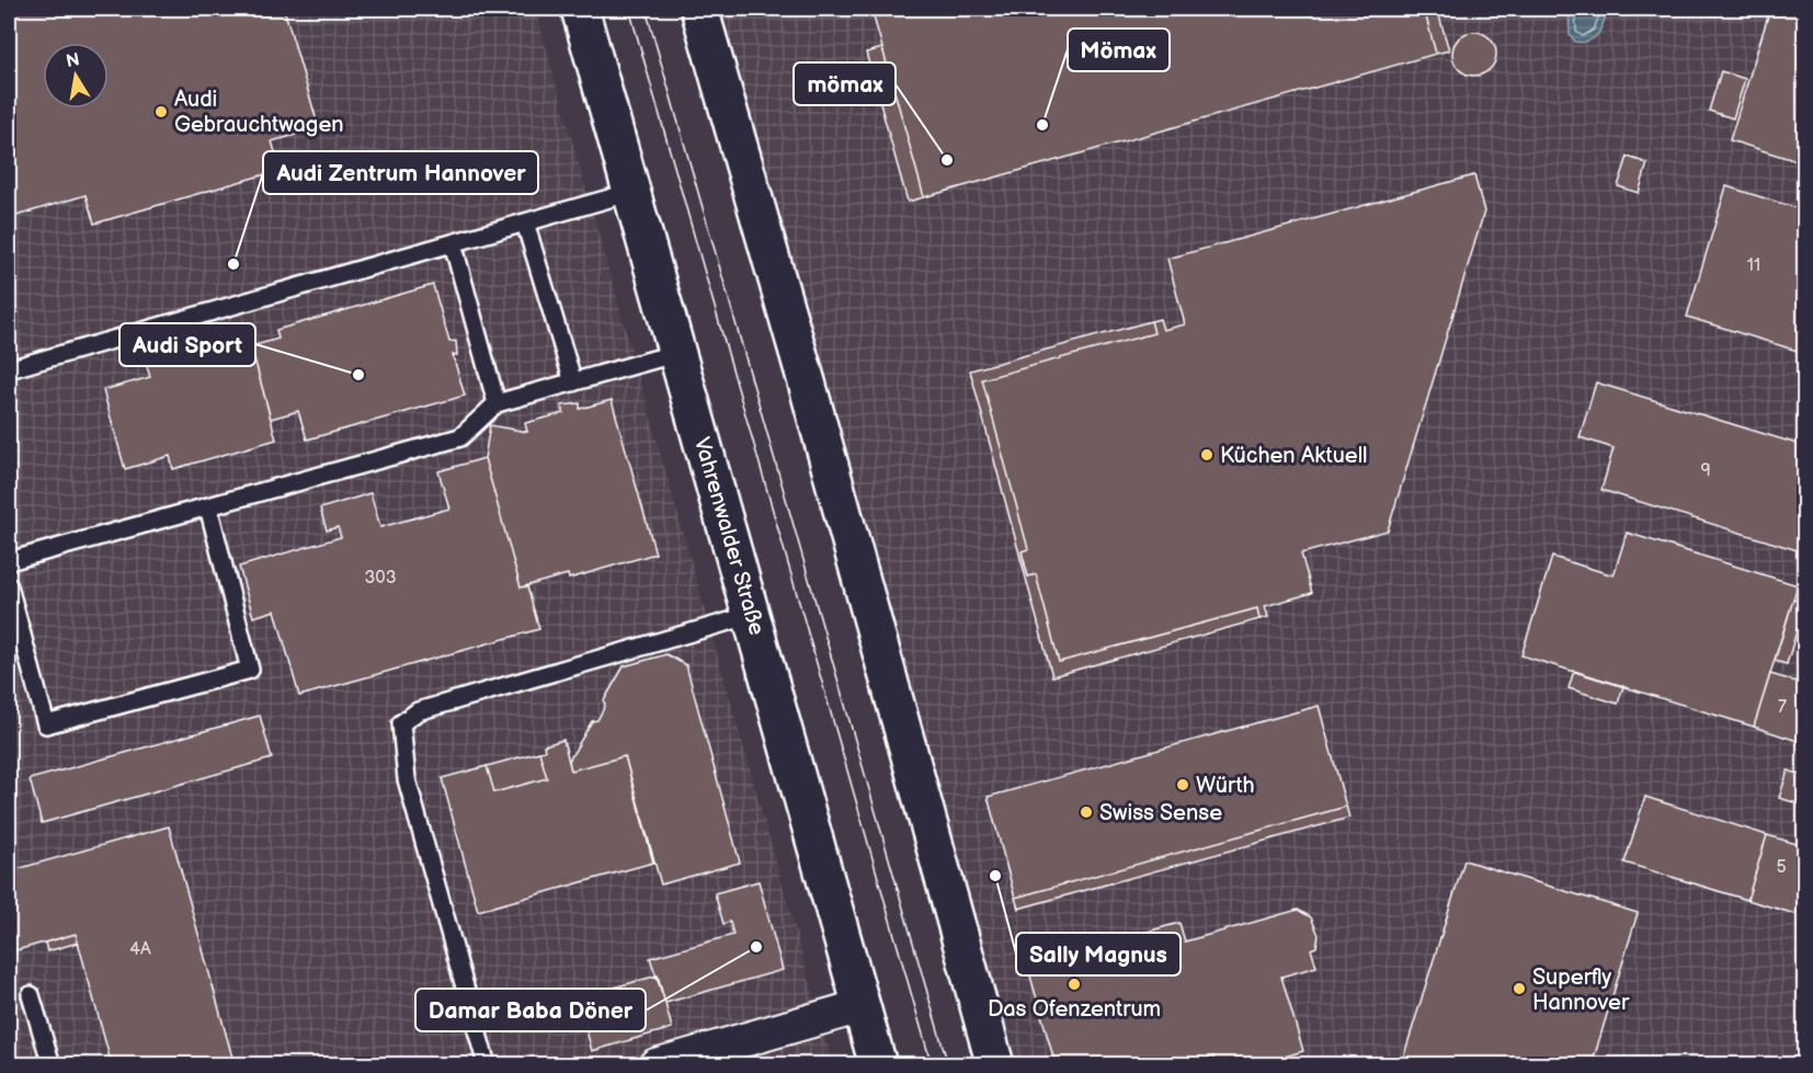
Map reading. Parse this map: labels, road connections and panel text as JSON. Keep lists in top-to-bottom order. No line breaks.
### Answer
{"streets":{"main road":["Vahrenwalder Straße"]},"places":["Audi Gebrauchtwagen","Mömax","mömax","Audi Zentrum Hannover","Audi Sport","Küchen Aktuell","Würth","Swiss Sense","Sally Magnus","Damar Baba Döner","Das Ofenzentrum","Superfly Hannover"],"house_numbers":["11","9","303","7","5","4A"],"north":"top"}
